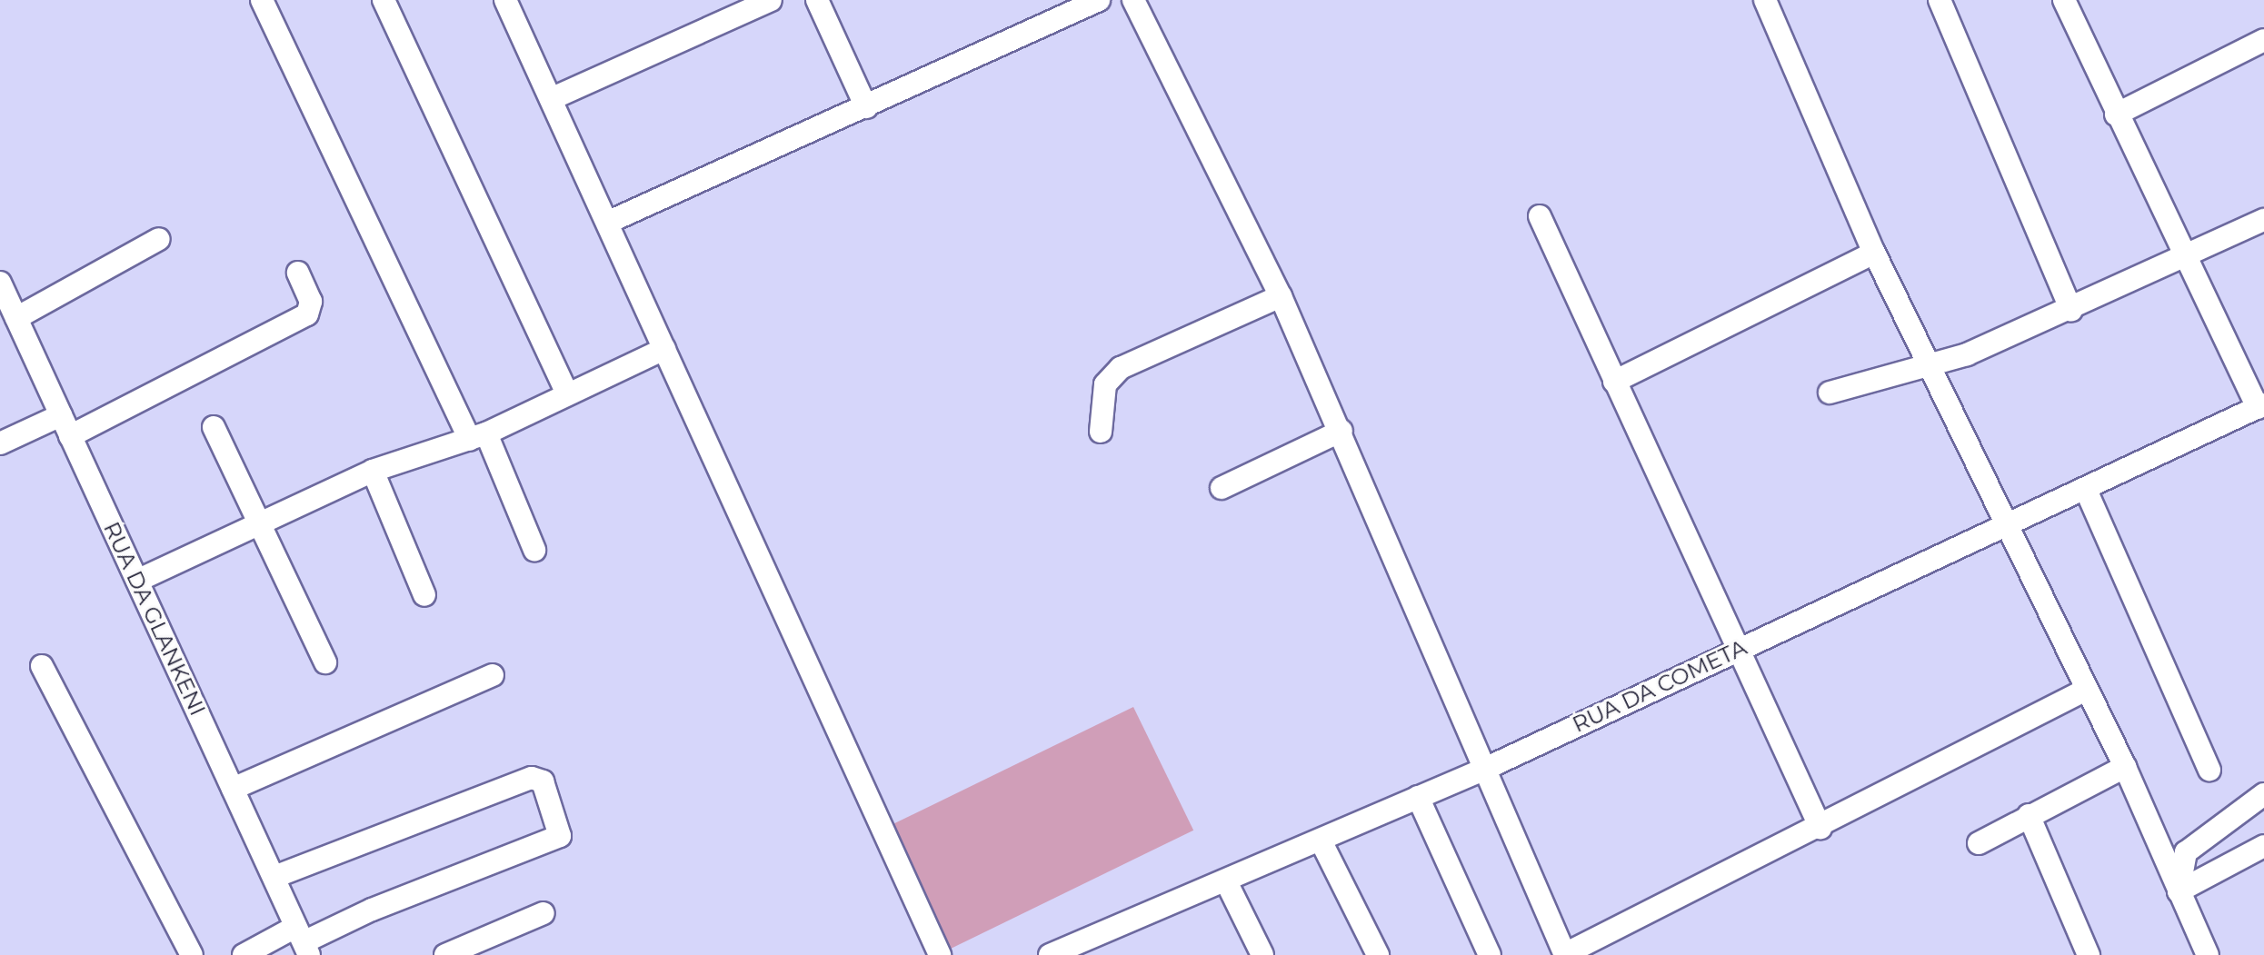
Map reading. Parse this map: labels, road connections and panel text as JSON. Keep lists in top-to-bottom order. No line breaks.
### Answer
{"streets":{"street":["RUA DA GLANKENI","RUA DA COMETA"]}}
